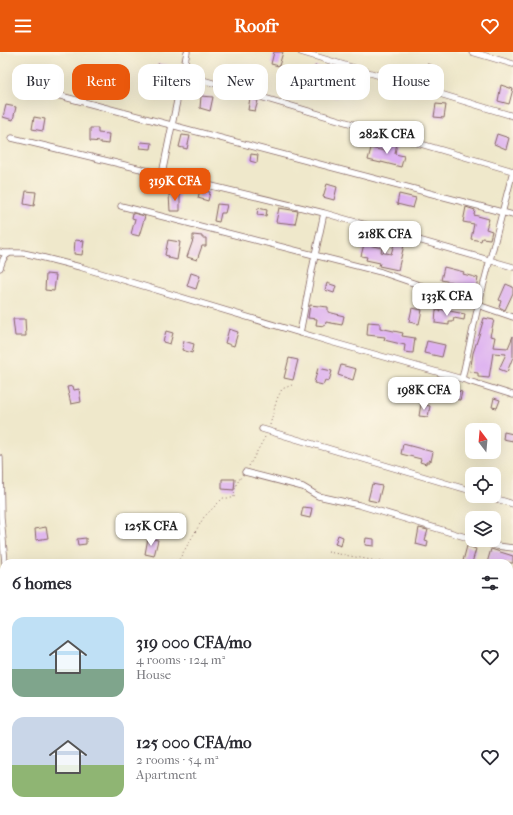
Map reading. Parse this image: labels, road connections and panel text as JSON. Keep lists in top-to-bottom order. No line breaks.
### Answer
{"north":"top","page":{"header":"Roofr","chip":["Buy","Rent","Filters","New","Apartment","House"],"price":["282K CFA","319K CFA","218K CFA","133K CFA","198K CFA","125K CFA"],"heading":"6 homes","list":[{"name":"319 000 CFA/mo","note":"4 rooms · 124 m² · House"},{"name":"125 000 CFA/mo","note":"2 rooms · 54 m² · Apartment"}]}}
